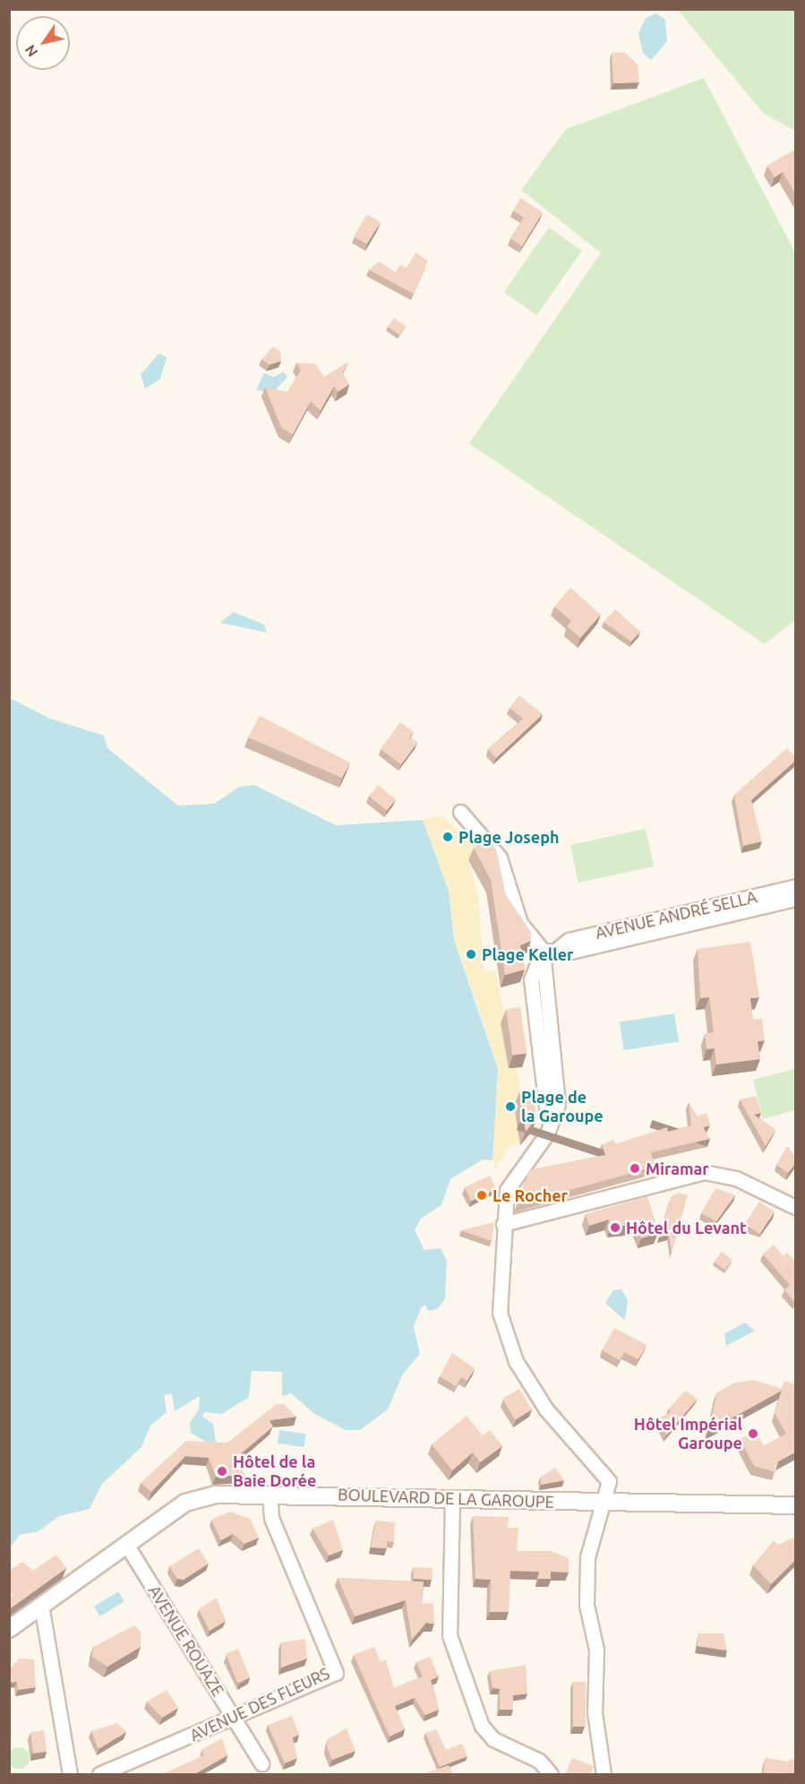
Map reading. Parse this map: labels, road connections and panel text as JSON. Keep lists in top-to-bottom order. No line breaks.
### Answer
{"streets":{"street":["AVENUE ANDRÉ SELLA","BOULEVARD DE LA GAROUPE","AVENUE ROUAZE","AVENUE DES FLEURS"]},"crossings":[["BOULEVARD DE LA GAROUPE","AVENUE ROUAZE"],["BOULEVARD DE LA GAROUPE","AVENUE DES FLEURS"],["AVENUE ROUAZE","AVENUE DES FLEURS"]],"places":["Plage Joseph","Plage Keller","Plage de la Garoupe","Miramar","Le Rocher","Hôtel du Levant","Hôtel Impérial Garoupe","Hôtel de la Baie Dorée"],"north":"bottom left"}
